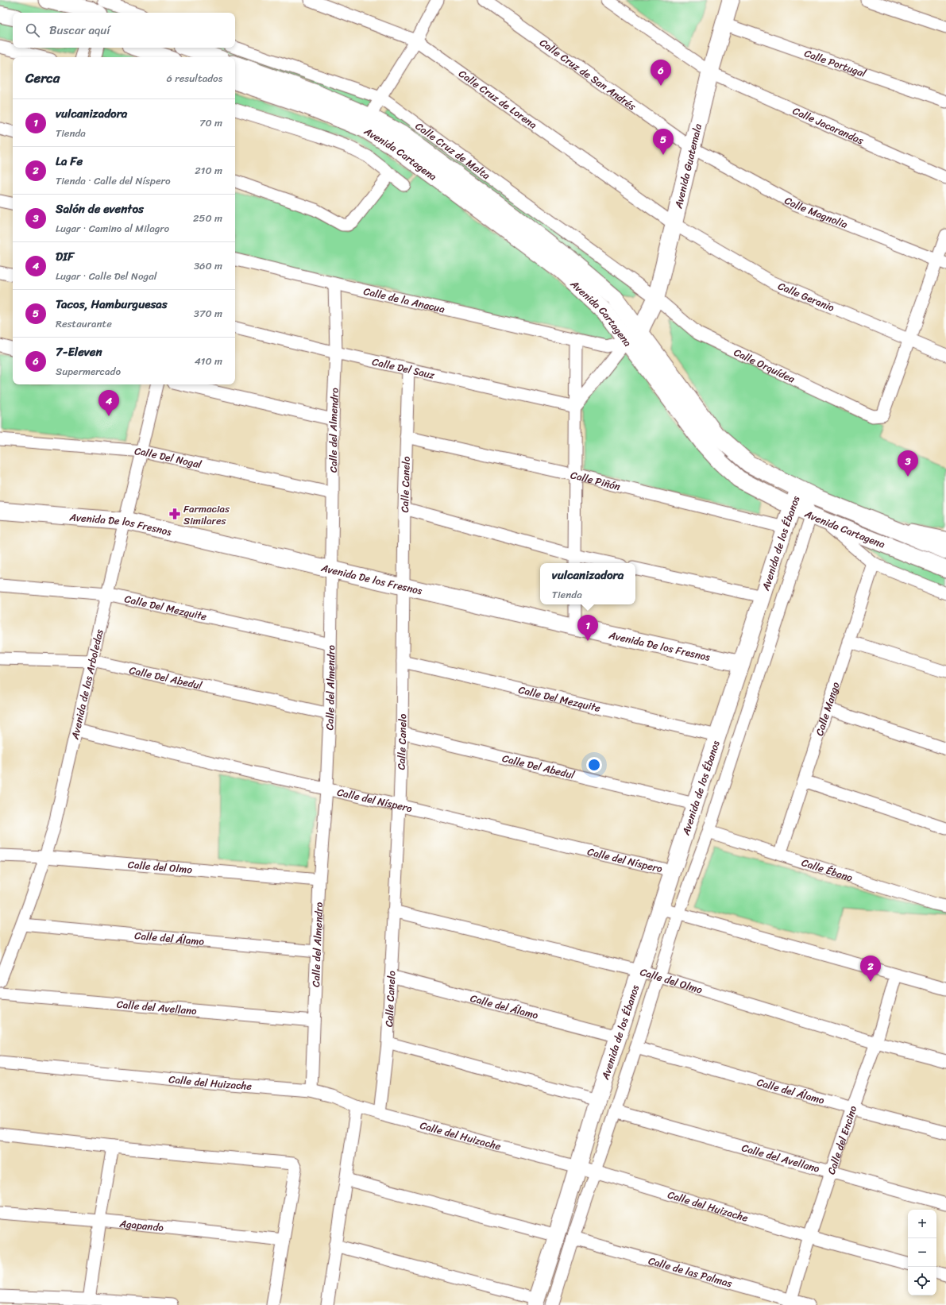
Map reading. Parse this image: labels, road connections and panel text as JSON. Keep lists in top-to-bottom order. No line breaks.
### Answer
{"streets":{"street":["Calle Portugal","Calle Cruz de San Andrés","Calle Cruz de Lorena","Calle Jacarandas","Calle Cruz de Malta","Avenida Cartagena","Avenida Guatemala","Calle Magnolia","Calle Geranio","Calle de la Anacua","Calle Orquídea","Calle Del Sauz","Calle del Almendro","Calle Del Nogal","Calle Piñón","Calle Canelo","Avenida De los Fresnos","Avenida de los Ébanos","Calle Del Mezquite","Calle Del Abedul","Avenida de las Arboledas","Calle Mango","Calle del Níspero","Calle del Olmo","Calle Ébano","Calle del Álamo","Calle del Avellano","Calle del Huizache","Calle del Encino","Agapando","Calle de las Palmas"]},"crossings":[["Calle Portugal","Avenida Guatemala"],["Calle Cruz de San Andrés","Avenida Guatemala"],["Calle Cruz de San Andrés","Calle Magnolia"],["Calle Cruz de Lorena","Avenida Guatemala"],["Calle Cruz de Lorena","Calle Geranio"],["Calle Jacarandas","Avenida Guatemala"],["Calle Cruz de Malta","Avenida Guatemala"],["Calle Cruz de Malta","Calle Orquídea"],["Avenida Cartagena","Avenida Guatemala"],["Avenida Cartagena","Calle de la Anacua"],["Avenida Cartagena","Avenida de los Ébanos"],["Avenida Guatemala","Calle Magnolia"],["Avenida Guatemala","Calle Geranio"],["Avenida Guatemala","Calle Orquídea"],["Calle Geranio","Calle Orquídea"],["Calle de la Anacua","Calle del Almendro"],["Calle Del Sauz","Calle del Almendro"],["Calle Del Sauz","Calle Canelo"],["Calle del Almendro","Calle Del Nogal"],["Calle del Almendro","Avenida De los Fresnos"],["Calle del Almendro","Calle Del Mezquite"],["Calle del Almendro","Calle Del Abedul"],["Calle del Almendro","Calle del Níspero"],["Calle del Almendro","Calle del Olmo"],["Calle del Almendro","Calle del Álamo"],["Calle del Almendro","Calle del Avellano"],["Calle del Almendro","Calle del Huizache"],["Calle Del Nogal","Avenida de las Arboledas"],["Calle Piñón","Calle Canelo"],["Calle Piñón","Avenida de los Ébanos"],["Calle Canelo","Avenida De los Fresnos"],["Calle Canelo","Calle Del Mezquite"],["Calle Canelo","Calle Del Abedul"],["Calle Canelo","Calle del Níspero"],["Calle Canelo","Calle del Olmo"],["Calle Canelo","Calle del Álamo"],["Calle Canelo","Calle del Huizache"],["Avenida De los Fresnos","Avenida de los Ébanos"],["Avenida De los Fresnos","Avenida de las Arboledas"],["Avenida de los Ébanos","Calle Del Mezquite"],["Avenida de los Ébanos","Calle Del Abedul"],["Avenida de los Ébanos","Calle del Níspero"],["Avenida de los Ébanos","Calle del Olmo"],["Avenida de los Ébanos","Calle Ébano"],["Avenida de los Ébanos","Calle del Álamo"],["Avenida de los Ébanos","Calle del Avellano"],["Avenida de los Ébanos","Calle del Huizache"],["Avenida de los Ébanos","Calle de las Palmas"],["Calle Del Mezquite","Avenida de las Arboledas"],["Calle Del Abedul","Avenida de las Arboledas"],["Avenida de las Arboledas","Calle del Níspero"],["Avenida de las Arboledas","Calle del Olmo"],["Avenida de las Arboledas","Calle del Álamo"],["Calle Mango","Calle Ébano"],["Calle del Olmo","Calle del Encino"],["Calle del Álamo","Calle del Encino"],["Calle del Avellano","Calle del Encino"],["Calle del Huizache","Calle del Encino"],["Calle del Encino","Calle de las Palmas"]],"places":{"pharmacy":["Farmacias Similares"]},"page":{"search":"Buscar aquí","heading":["Cerca","6 resultados"],"pins":["6","5","4","3","1","2"],"list":[{"mark":"1","name":"vulcanizadora","note":"Tienda","value":"70 m"},{"mark":"2","name":"La Fe","note":"Tienda · Calle del Níspero","value":"210 m"},{"mark":"3","name":"Salón de eventos","note":"Lugar · Camino al Milagro","value":"250 m"},{"mark":"4","name":"DIF","note":"Lugar · Calle Del Nogal","value":"360 m"},{"mark":"5","name":"Tacos, Hamburguesas","note":"Restaurante","value":"370 m"},{"mark":"6","name":"7-Eleven","note":"Supermercado","value":"410 m"}],"popup":["vulcanizadora","Tienda"],"map_buttons":["+","−"]}}
